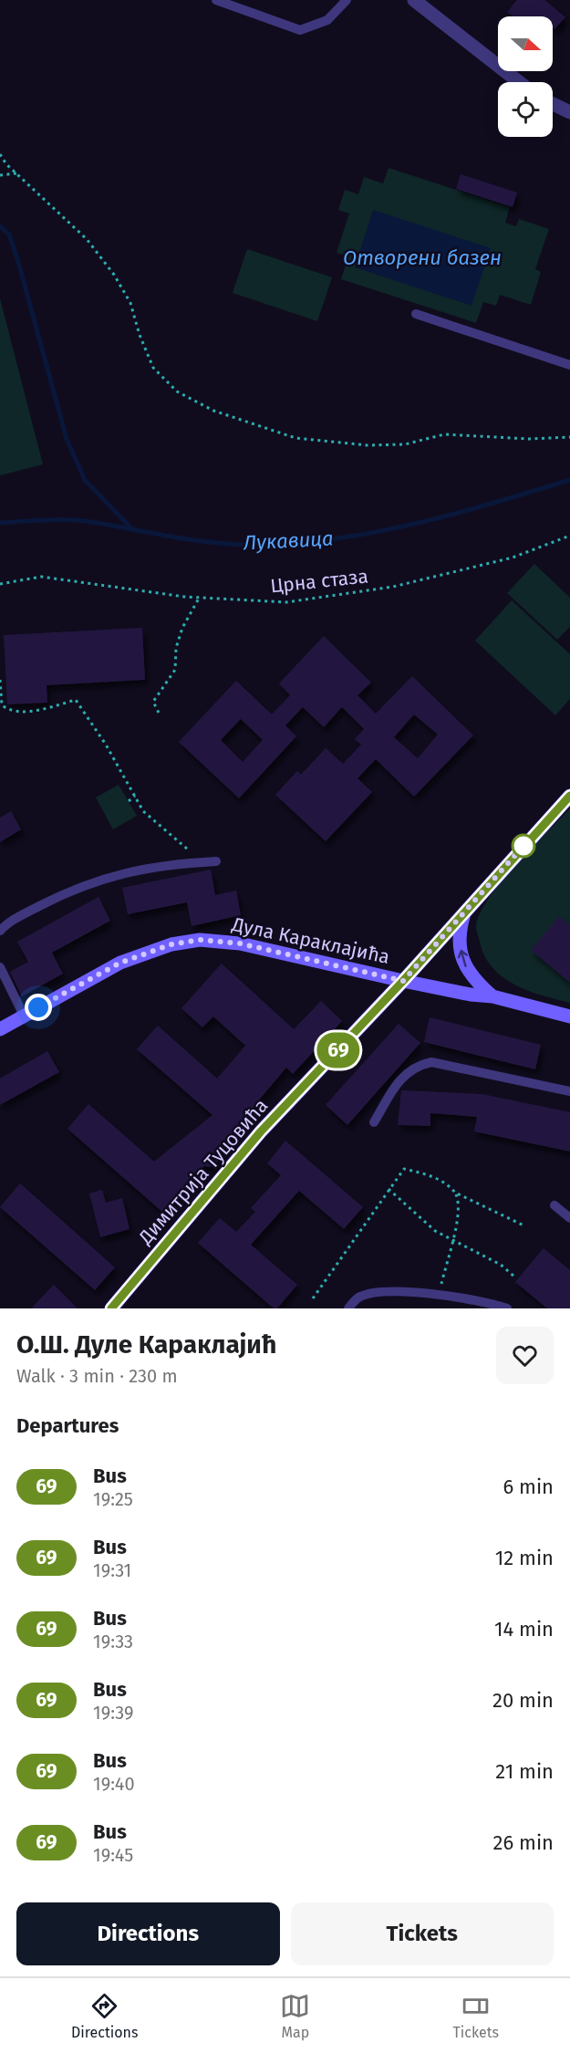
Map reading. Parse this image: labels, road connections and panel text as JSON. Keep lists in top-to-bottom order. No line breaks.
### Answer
{"streets":{"street":["Дула Караклајића","Димитрија Туцовића"],"path":["Црна стаза"]},"crossings":[["Дула Караклајића","Димитрија Туцовића"]],"water":["Отворени базен","Лукавица"],"lines":["bus line 69"],"north":"right","page":{"on_map":"69","heading":[["О.Ш. Дуле Караклајић","Walk · 3 min · 230 m"],"Departures"],"list":[{"mark":"69","name":"Bus","note":"19:25","value":"6 min"},{"mark":"69","name":"Bus","note":"19:31","value":"12 min"},{"mark":"69","name":"Bus","note":"19:33","value":"14 min"},{"mark":"69","name":"Bus","note":"19:39","value":"20 min"},{"mark":"69","name":"Bus","note":"19:40","value":"21 min"},{"mark":"69","name":"Bus","note":"19:45","value":"26 min"}],"buttons":["Directions","Tickets"],"tabs":["Directions","Map","Tickets"]}}
